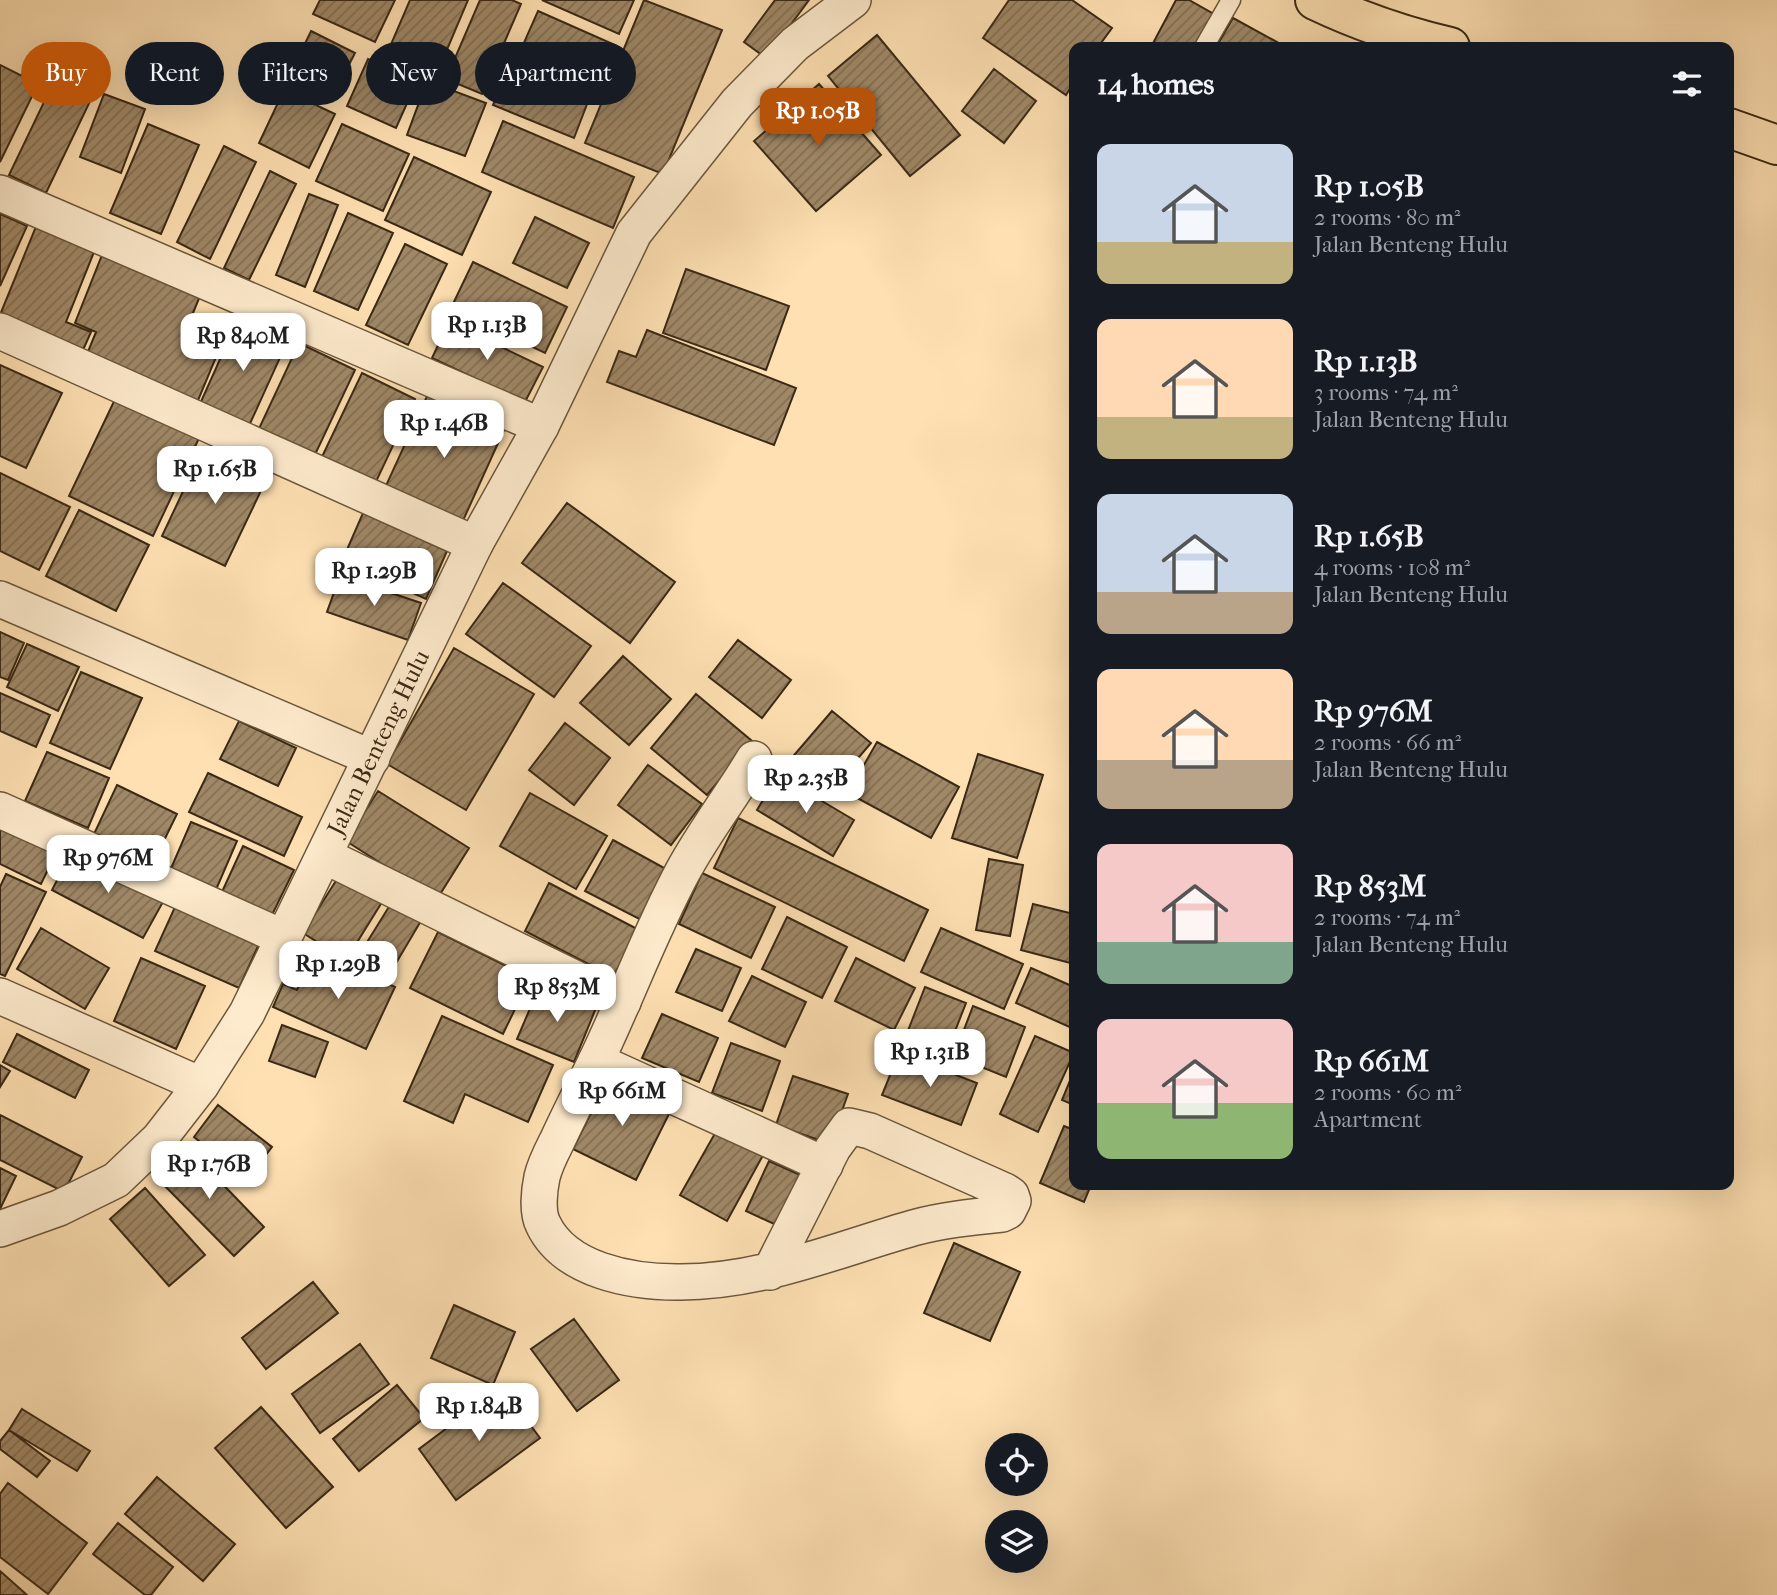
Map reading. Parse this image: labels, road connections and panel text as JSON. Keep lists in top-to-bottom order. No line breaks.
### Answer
{"streets":{"street":["Jalan Benteng Hulu"]},"page":{"chip":["Buy","Rent","Filters","New","Apartment"],"heading":"14 homes","price":["Rp 1.05B","Rp 1.13B","Rp 840M","Rp 1.46B","Rp 1.65B","Rp 1.29B","Rp 2.35B","Rp 976M","Rp 1.29B","Rp 853M","Rp 1.31B","Rp 661M","Rp 1.76B","Rp 1.84B"],"list":[{"name":"Rp 1.05B","note":"2 rooms · 80 m² · Jalan Benteng Hulu"},{"name":"Rp 1.13B","note":"3 rooms · 74 m² · Jalan Benteng Hulu"},{"name":"Rp 1.65B","note":"4 rooms · 108 m² · Jalan Benteng Hulu"},{"name":"Rp 976M","note":"2 rooms · 66 m² · Jalan Benteng Hulu"},{"name":"Rp 853M","note":"2 rooms · 74 m² · Jalan Benteng Hulu"},{"name":"Rp 661M","note":"2 rooms · 60 m² · Apartment"}]}}
